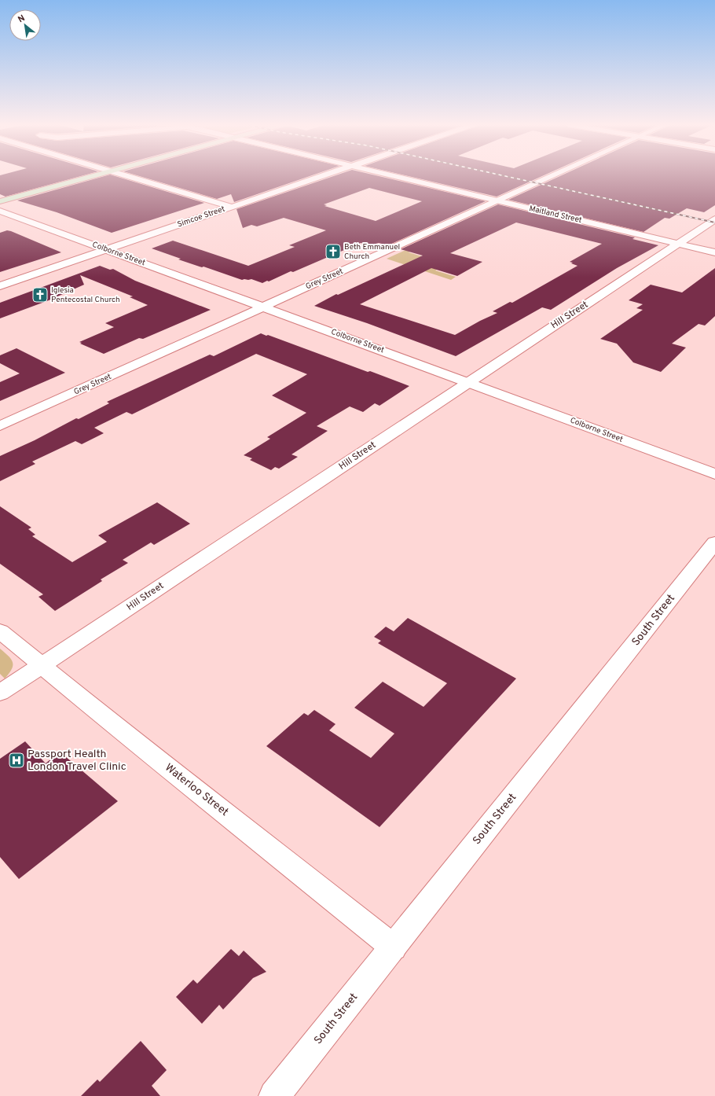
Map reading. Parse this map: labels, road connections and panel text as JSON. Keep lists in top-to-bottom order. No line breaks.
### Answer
{"streets":{"street":["Maitland Street","Simcoe Street","Colborne Street","Grey Street","Hill Street","South Street","Waterloo Street"]},"crossings":[["Maitland Street","Grey Street"],["Maitland Street","Hill Street"],["Simcoe Street","Colborne Street"],["Colborne Street","Grey Street"],["Colborne Street","Hill Street"],["Hill Street","Waterloo Street"],["South Street","Waterloo Street"]],"places":{"church":["Beth Emmanuel Church","Iglesia Pentecostal Church"],"hospital":["Passport Health London Travel Clinic"]},"north":"top left"}
